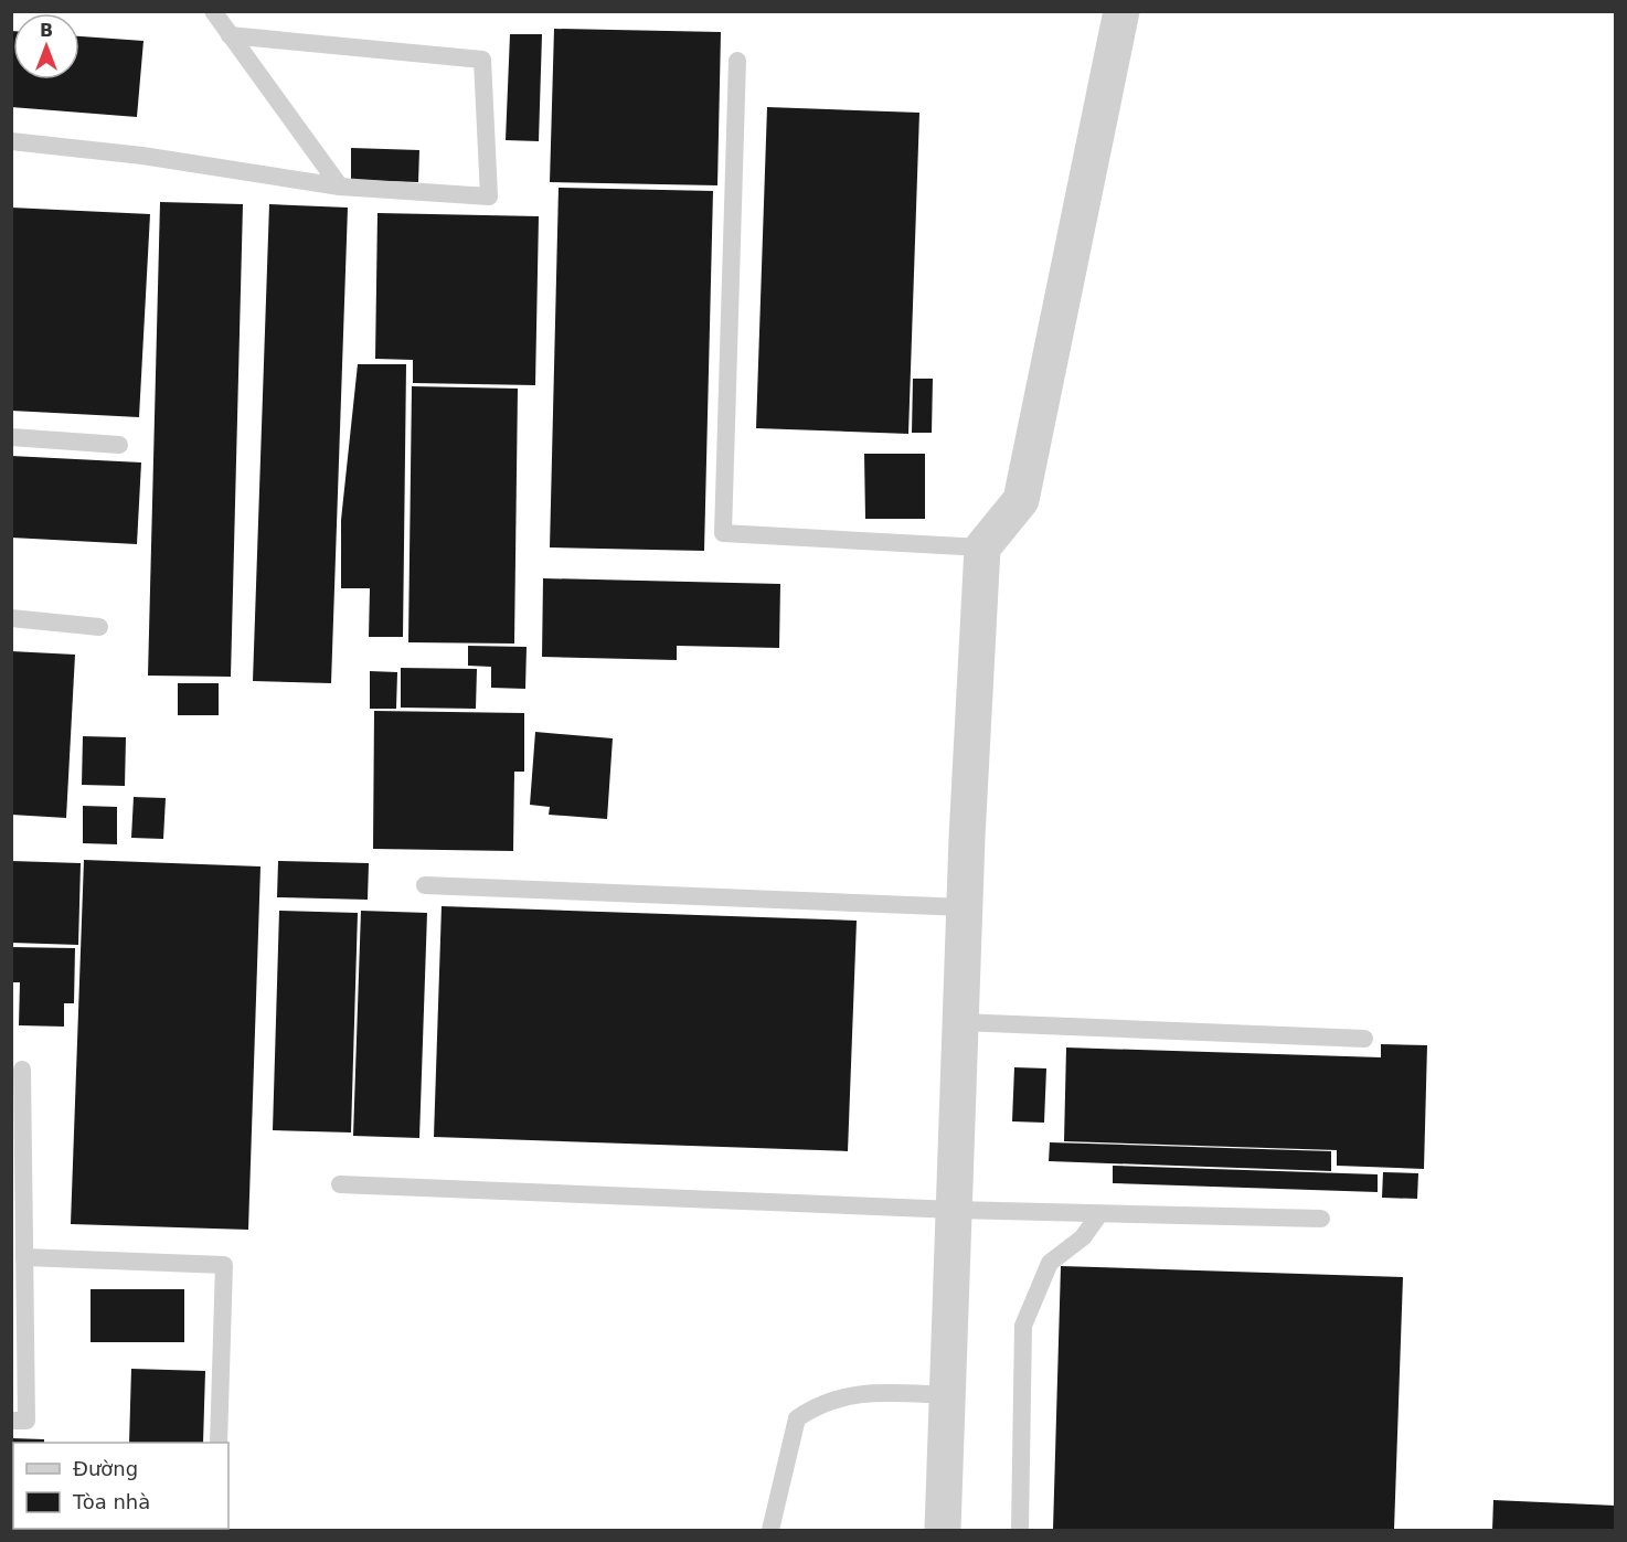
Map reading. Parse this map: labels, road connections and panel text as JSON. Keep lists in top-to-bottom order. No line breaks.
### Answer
{"legend":["Đường","Tòa nhà"],"north":"top"}
